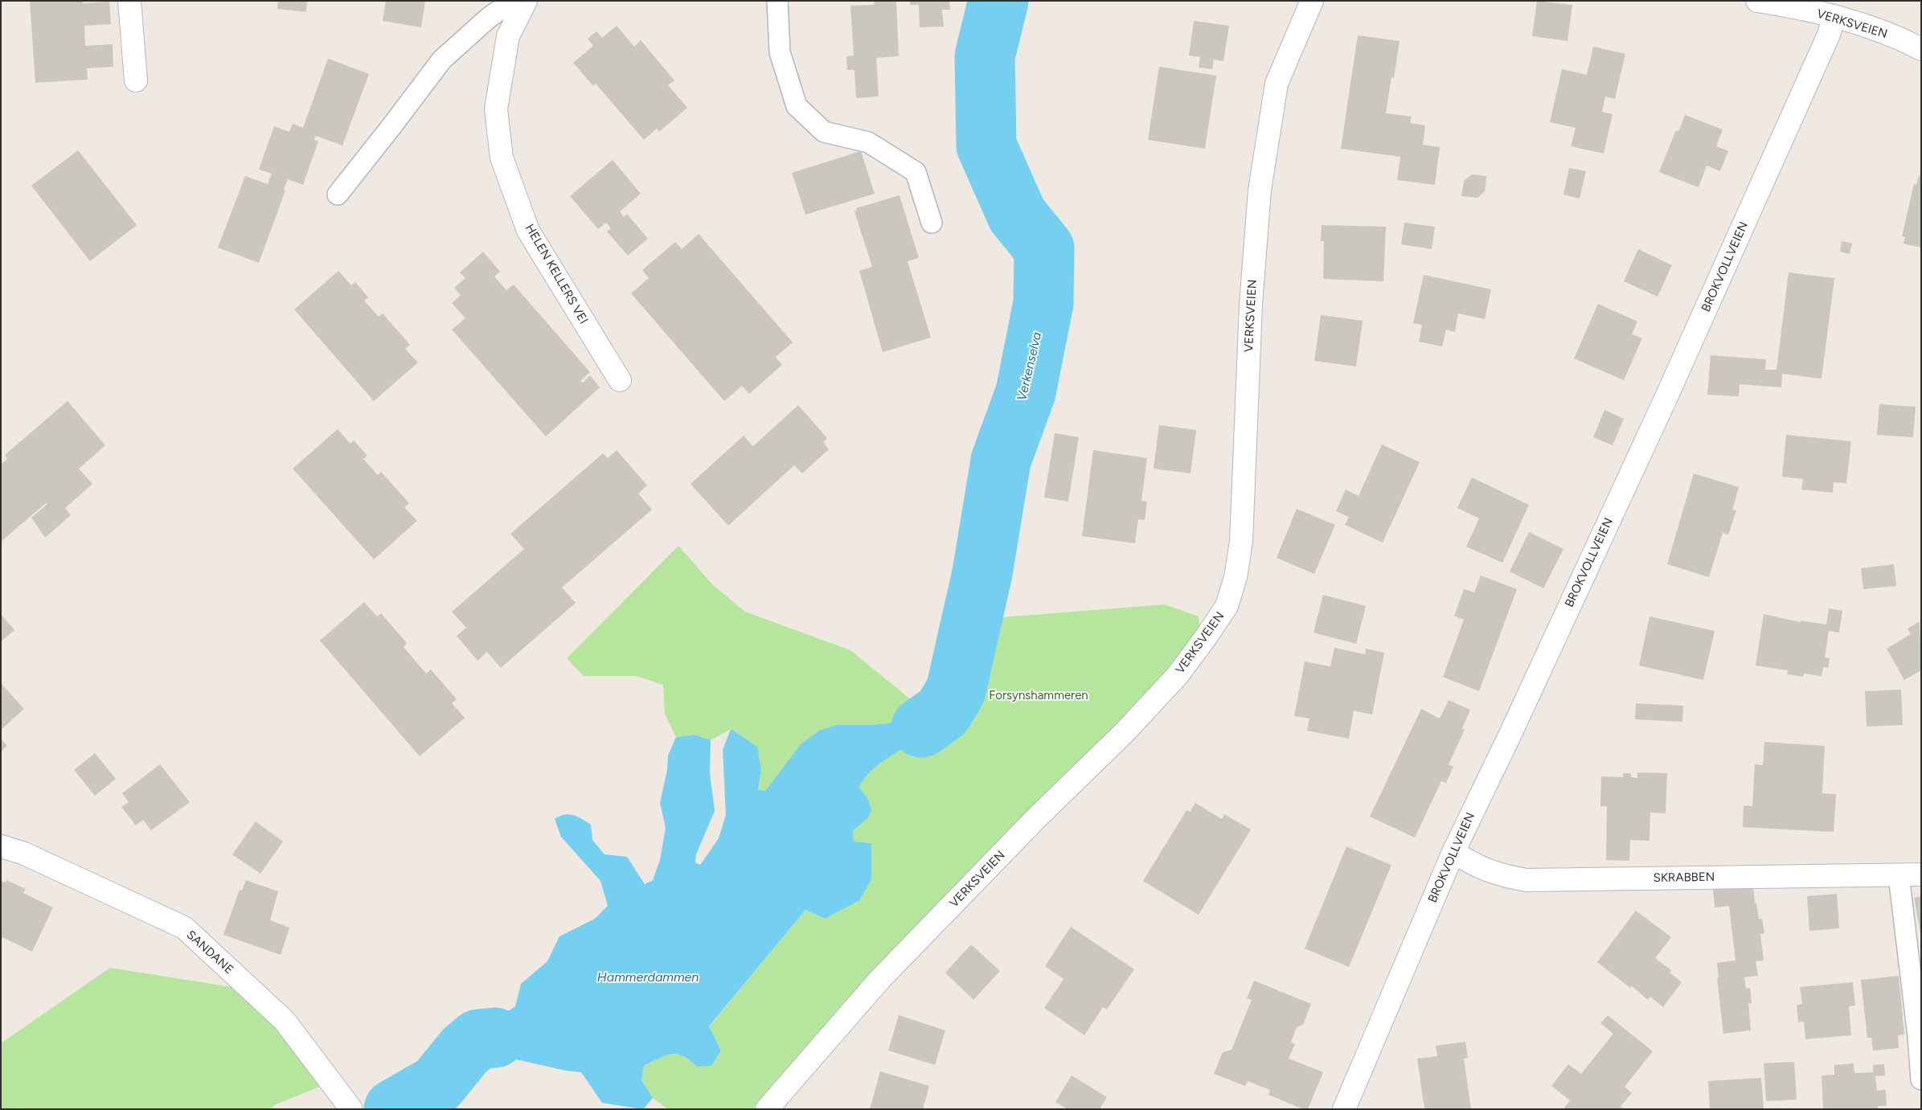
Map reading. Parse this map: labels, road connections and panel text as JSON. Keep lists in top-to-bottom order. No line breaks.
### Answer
{"streets":{"street":["VERKSVEIEN","BROKVOLLVEIEN","HELEN KELLERS VEI","SKRABBEN","SANDANE"]},"crossings":[["VERKSVEIEN","BROKVOLLVEIEN"],["BROKVOLLVEIEN","SKRABBEN"]],"water":["Verkenselva","Hammerdammen"],"parks":["Forsynshammeren"]}
